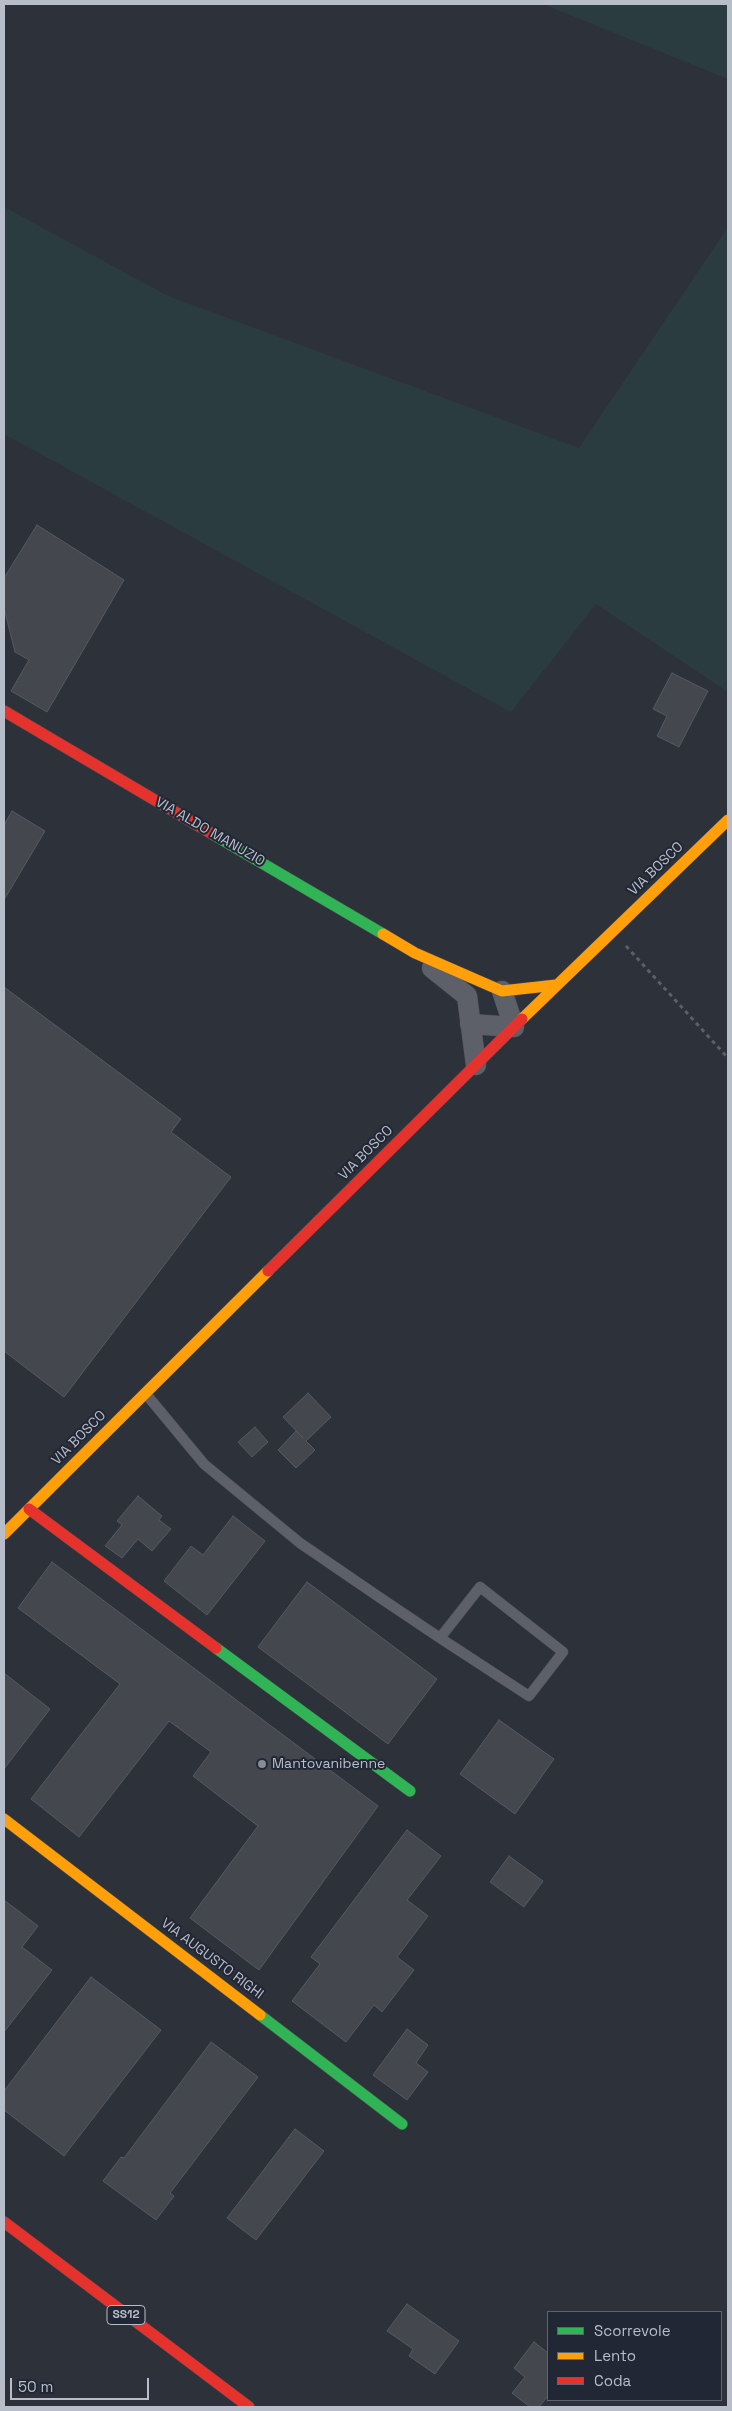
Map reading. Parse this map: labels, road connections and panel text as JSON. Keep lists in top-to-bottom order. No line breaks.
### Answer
{"streets":{"street":["VIA ALDO MANUZIO","VIA BOSCO","VIA AUGUSTO RIGHI","SS12"]},"crossings":[["VIA ALDO MANUZIO","VIA BOSCO"]],"places":["Mantovanibenne"],"legend":["Scorrevole","Lento","Coda"],"scale_bar":"50 m"}
